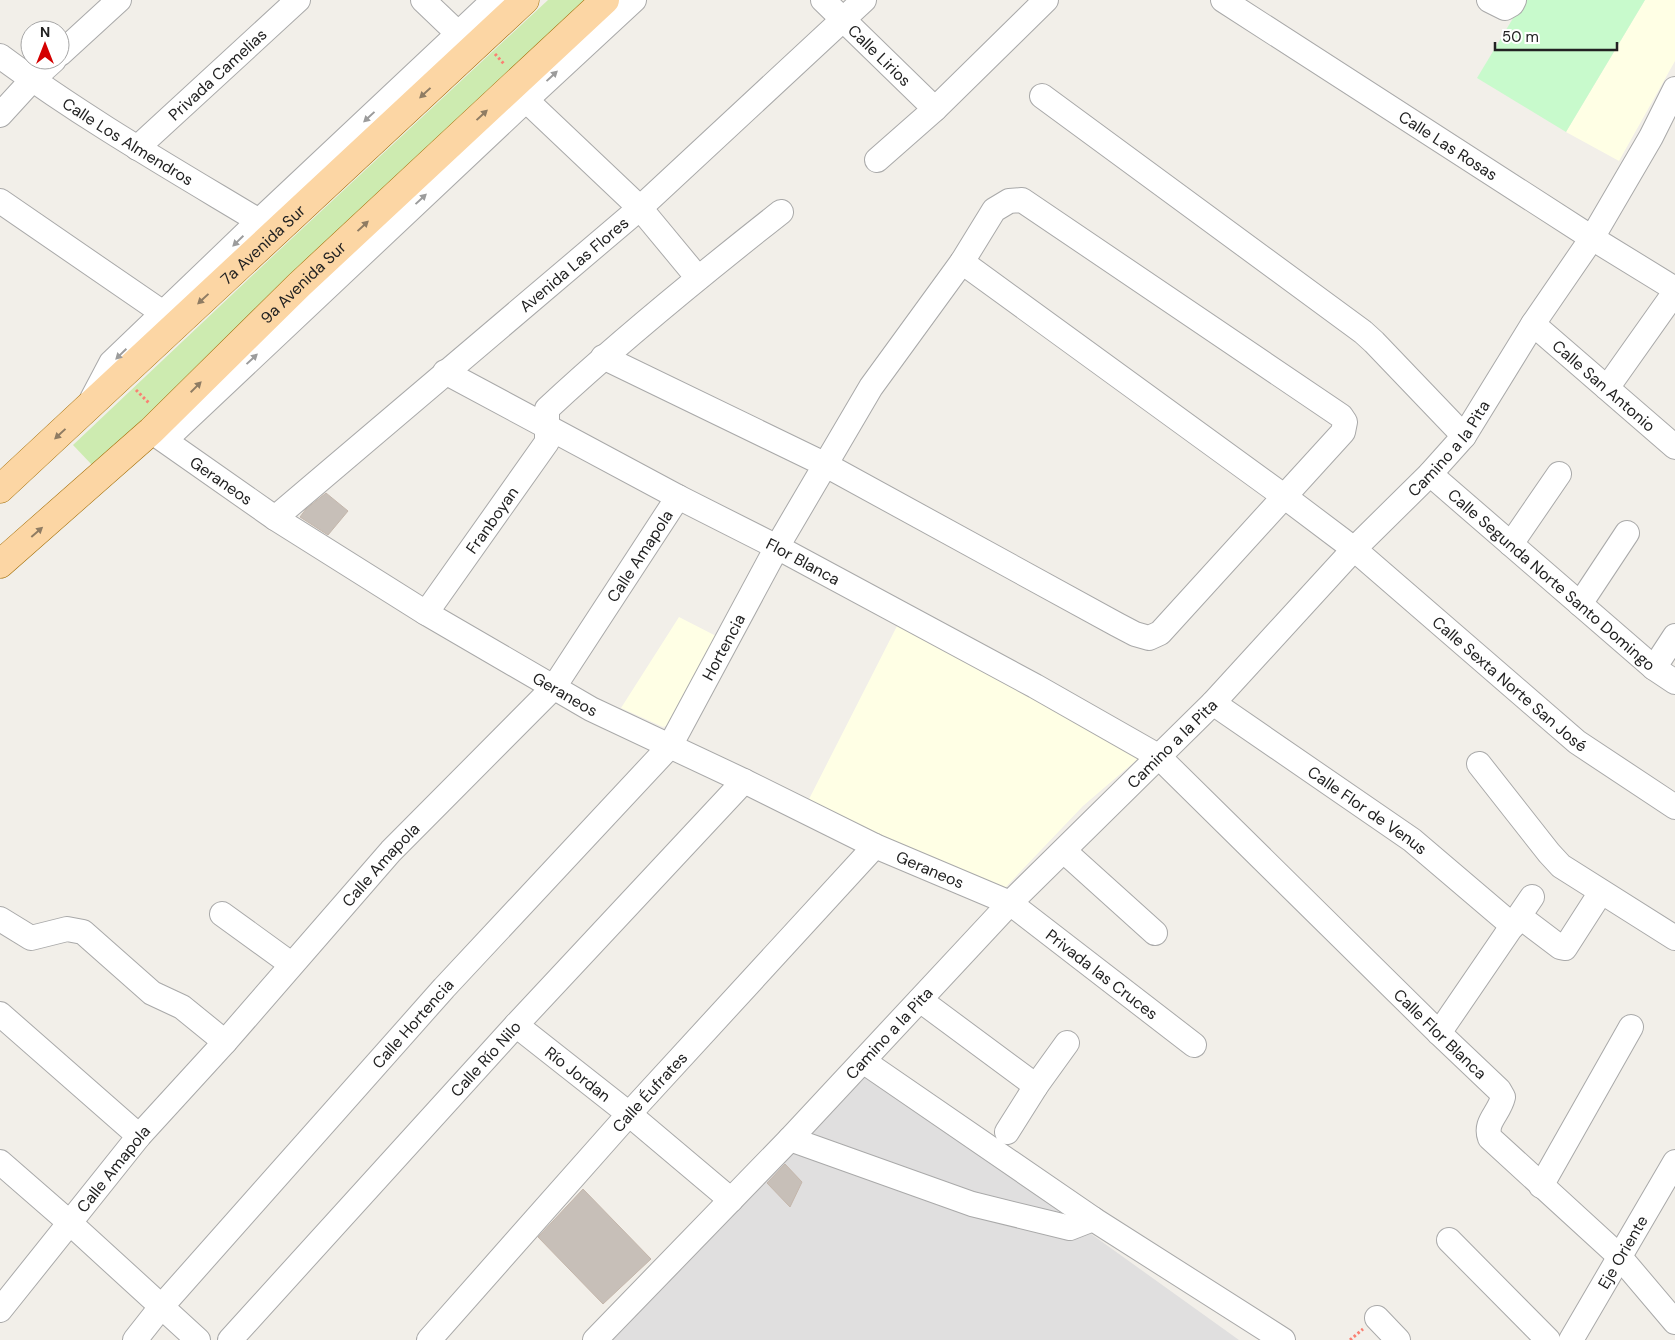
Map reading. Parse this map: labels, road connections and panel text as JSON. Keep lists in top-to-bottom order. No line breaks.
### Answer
{"streets":{"main road":["7a Avenida Sur","9a Avenida Sur"],"street":["Calle Lirios","Privada Camelias","Calle Los Almendros","Calle Las Rosas","Avenida Las Flores","Calle San Antonio","Camino a la Pita","Geraneos","Franboyan","Calle Amapola","Flor Blanca","Calle Segunda Norte Santo Domingo","Hortencia","Calle Sexta Norte San José","Calle Flor de Venus","Privada las Cruces","Calle Hortencia","Calle Flor Blanca","Calle Río Nilo","Río Jordan","Calle Éufrates","Eje Oriente"]},"crossings":[["Calle Lirios","Avenida Las Flores"],["Privada Camelias","Calle Los Almendros"],["Calle Las Rosas","Camino a la Pita"],["Avenida Las Flores","Geraneos"],["Avenida Las Flores","Flor Blanca"],["9a Avenida Sur","Geraneos"],["Calle San Antonio","Camino a la Pita"],["Camino a la Pita","Geraneos"],["Camino a la Pita","Flor Blanca"],["Camino a la Pita","Calle Segunda Norte Santo Domingo"],["Camino a la Pita","Calle Sexta Norte San José"],["Camino a la Pita","Calle Flor de Venus"],["Camino a la Pita","Privada las Cruces"],["Camino a la Pita","Calle Flor Blanca"],["Camino a la Pita","Río Jordan"],["Geraneos","Franboyan"],["Geraneos","Calle Amapola"],["Geraneos","Hortencia"],["Geraneos","Privada las Cruces"],["Geraneos","Calle Hortencia"],["Geraneos","Calle Río Nilo"],["Geraneos","Calle Éufrates"],["Franboyan","Flor Blanca"],["Calle Amapola","Flor Blanca"],["Flor Blanca","Hortencia"],["Flor Blanca","Calle Flor Blanca"],["Hortencia","Calle Sexta Norte San José"],["Hortencia","Calle Hortencia"],["Calle Flor Blanca","Eje Oriente"],["Calle Río Nilo","Río Jordan"],["Río Jordan","Calle Éufrates"]],"one_way":["7a Avenida Sur","9a Avenida Sur"],"scale_bar":"50 m","north":"top"}
